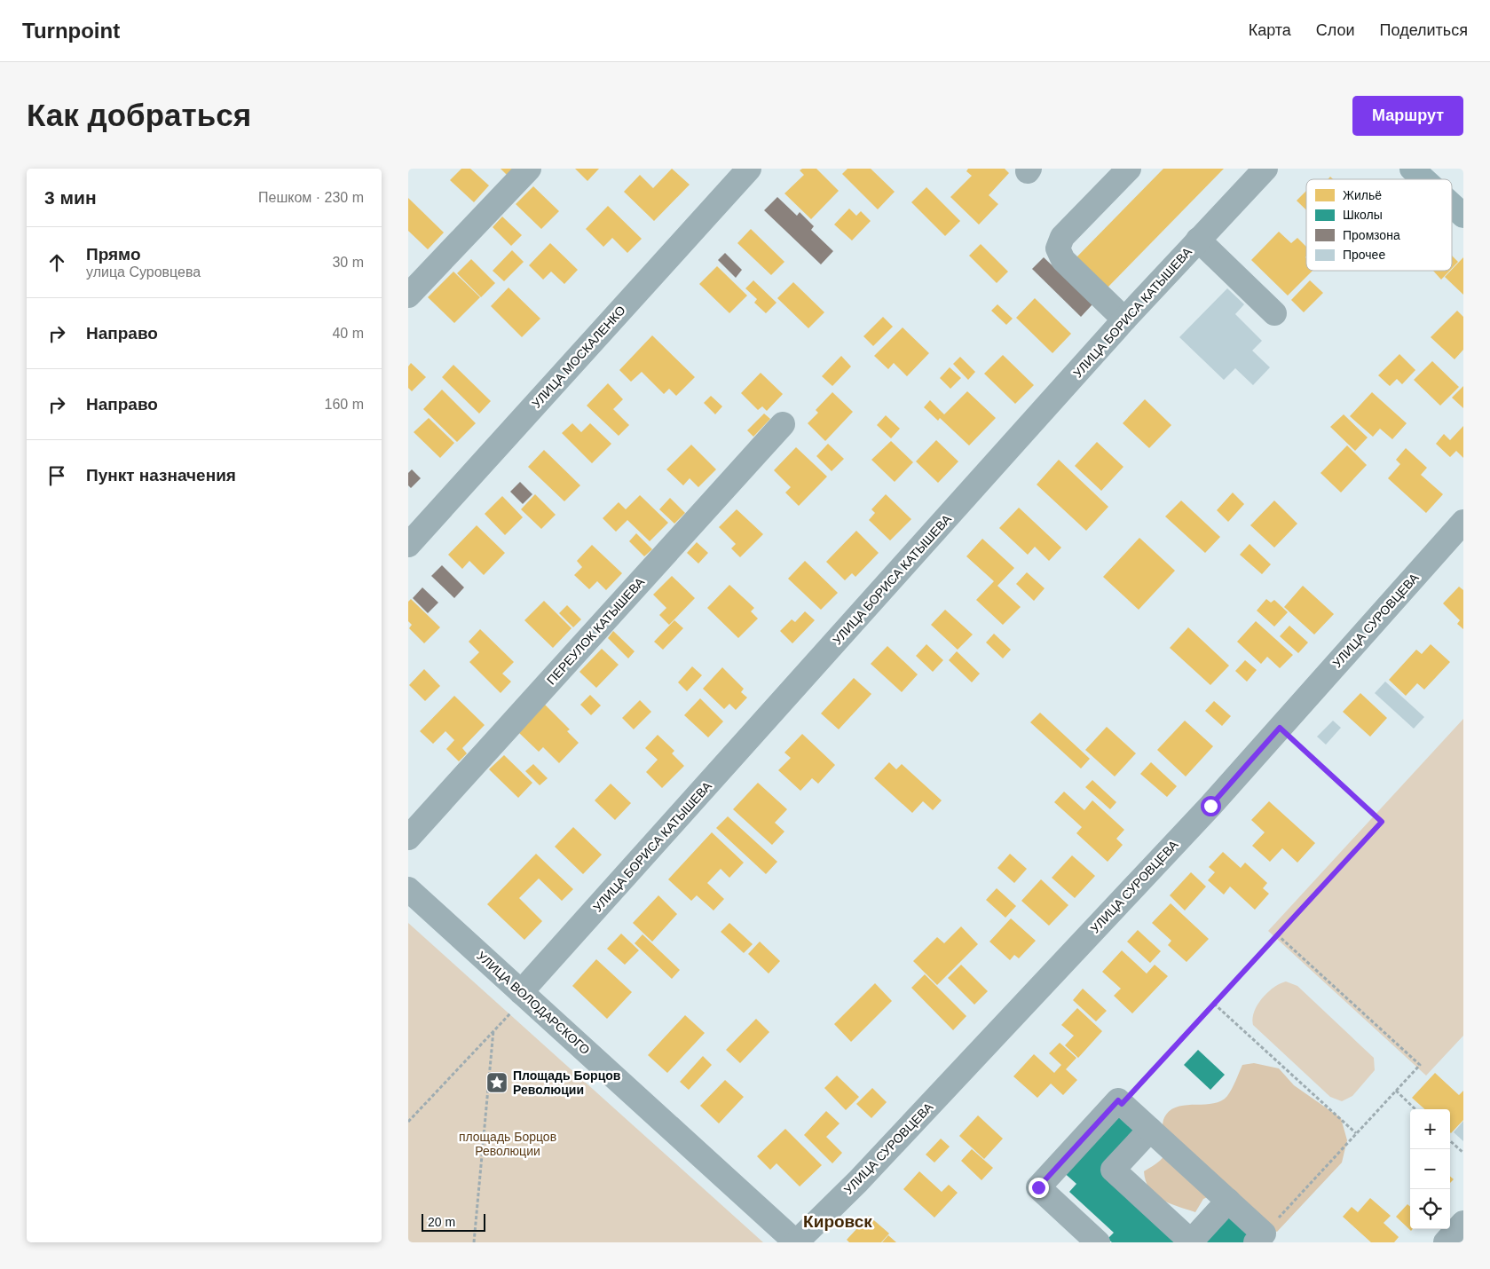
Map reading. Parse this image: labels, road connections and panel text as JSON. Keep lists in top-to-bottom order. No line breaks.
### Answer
{"streets":{"street":["УЛИЦА БОРИСА КАТЫШЕВА","УЛИЦА МОСКАЛЕНКО","УЛИЦА СУРОВЦЕВА","ПЕРЕУЛОК КАТЫШЕВА","УЛИЦА ВОЛОДАРСКОГО"]},"crossings":[["УЛИЦА БОРИСА КАТЫШЕВА","УЛИЦА ВОЛОДАРСКОГО"],["УЛИЦА СУРОВЦЕВА","УЛИЦА ВОЛОДАРСКОГО"]],"districts":["Кировск"],"parks":["площадь Борцов Революции"],"places":{"place":["Площадь Борцов Революции"]},"legend":["Жильё","Школы","Промзона","Прочее"],"scale_bar":"20 m","page":{"header":"Turnpoint","nav":["Карта","Слои","Поделиться"],"buttons":"Маршрут","title":"Как добраться","heading":["3 мин","Пешком · 230 m"],"list":[["Прямо","улица Суровцева","30 m"],["Направо","40 m"],["Направо","160 m"],"Пункт назначения"],"map_buttons":["+","−"],"scale":"20 m"}}
